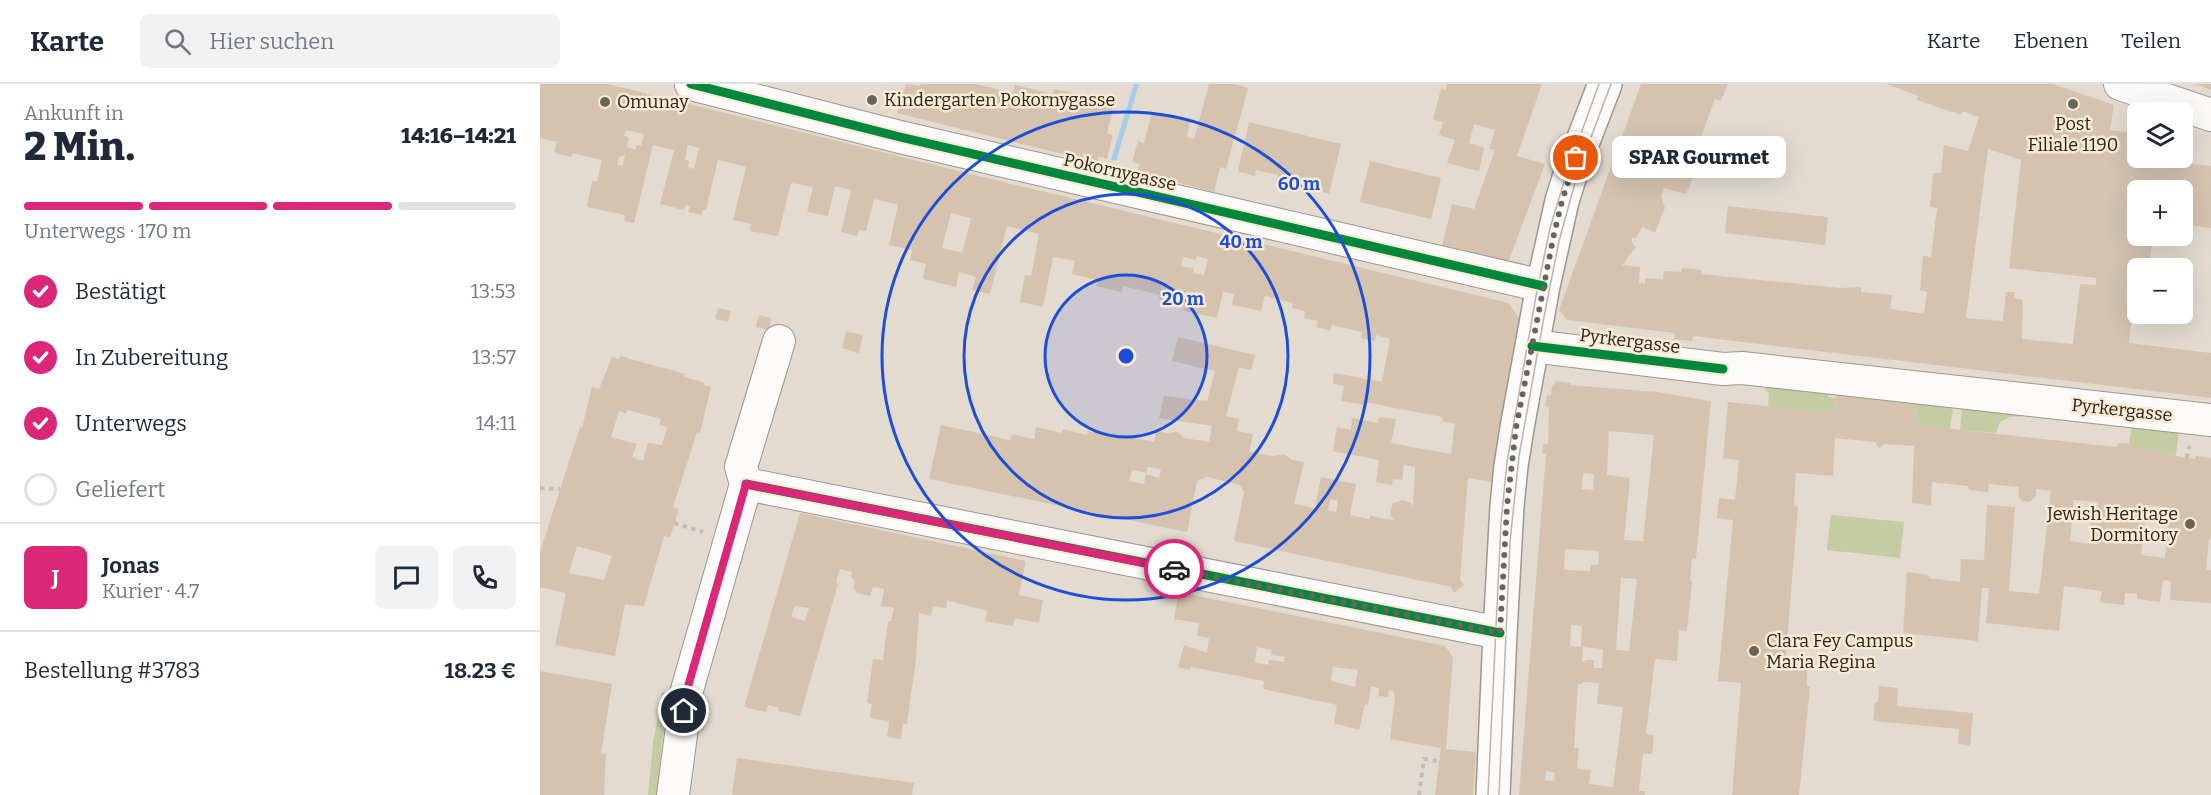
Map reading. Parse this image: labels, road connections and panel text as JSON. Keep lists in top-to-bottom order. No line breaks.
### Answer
{"streets":{"street":["Pokornygasse","Pyrkergasse"]},"places":["Kindergarten Pokornygasse","Omunay","Post Filiale 1190","SPAR Gourmet","Jewish Heritage Dormitory","Clara Fey Campus Maria Regina"],"page":{"header":"Karte","search":"Hier suchen","nav":["Karte","Ebenen","Teilen"],"heading":["2 Min.","Ankunft in","14:16–14:21"],"panel":["Jonas","Kurier · 4.7","Bestellung #3783","18.23 €"],"map_buttons":["+","−"],"bubble":"SPAR Gourmet","bar":"Unterwegs · 170 m","list":[["Bestätigt","13:53"],["In Zubereitung","13:57"],["Unterwegs","14:11"],"Geliefert"],"round":"J"},"rings":["60 m","40 m","20 m"]}
